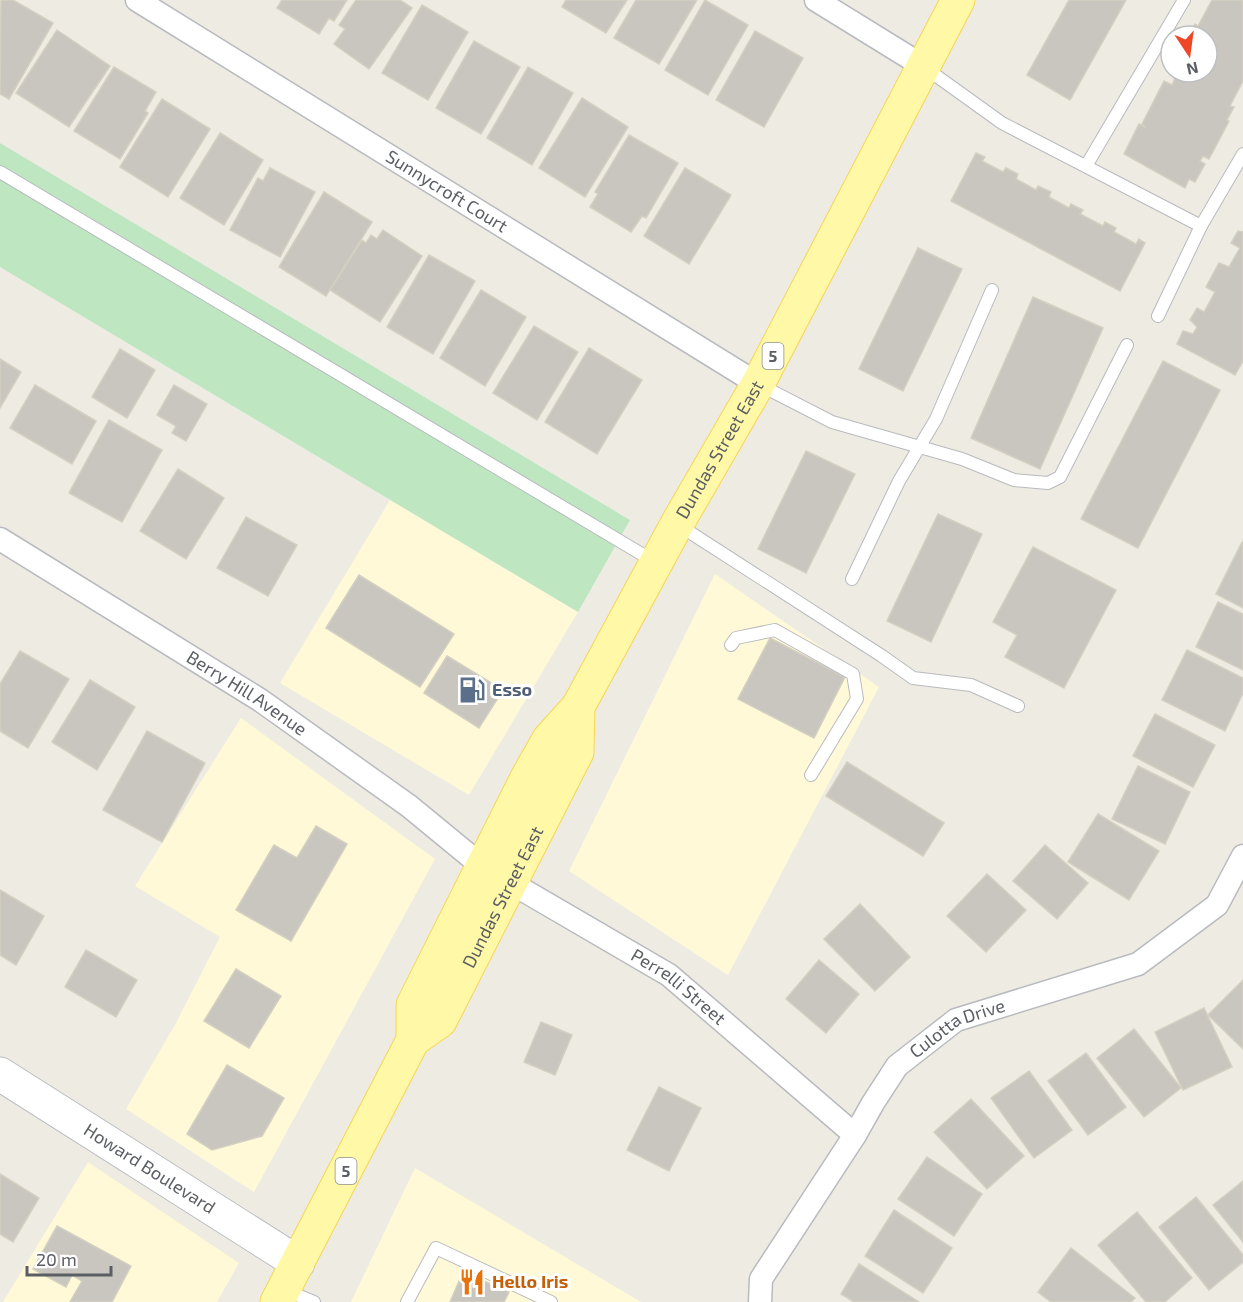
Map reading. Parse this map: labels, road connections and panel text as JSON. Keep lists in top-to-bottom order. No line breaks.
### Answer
{"streets":{"main road":["5","Dundas Street East"],"street":["Sunnycroft Court","Berry Hill Avenue","Perrelli Street","Culotta Drive","Howard Boulevard"]},"crossings":[["Sunnycroft Court","Dundas Street East"],["Dundas Street East","Berry Hill Avenue"],["Dundas Street East","Perrelli Street"],["Dundas Street East","Howard Boulevard"],["Berry Hill Avenue","Perrelli Street"],["Perrelli Street","Culotta Drive"]],"places":{"fuel station":["Esso"],"restaurant":["Hello Iris"]},"scale_bar":"20 m","north":"bottom"}
